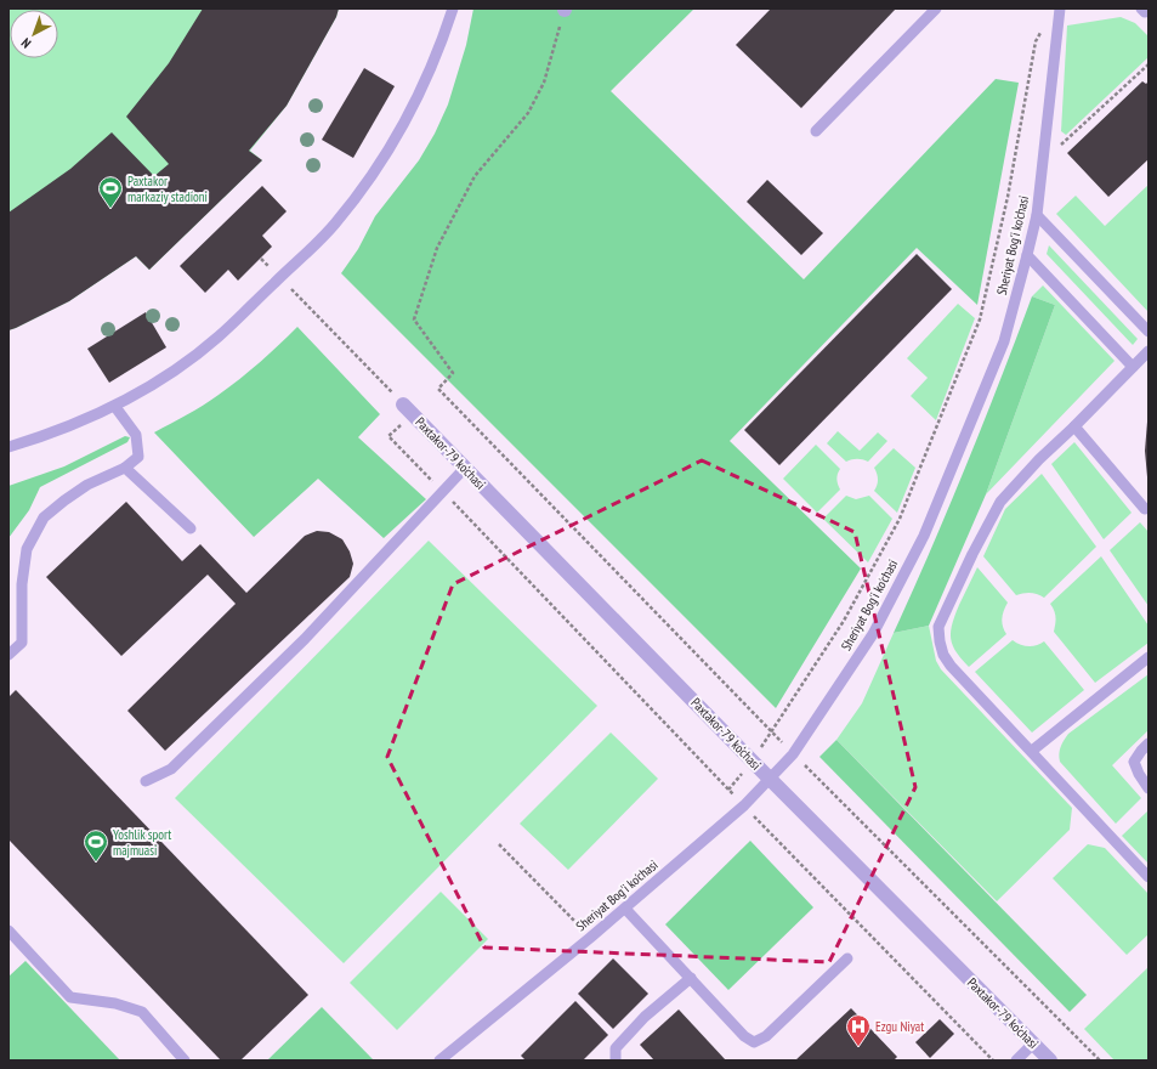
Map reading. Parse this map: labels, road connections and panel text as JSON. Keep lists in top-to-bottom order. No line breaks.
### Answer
{"streets":{"street":["Paxtakor-79 ko‘chasi"],"lane":["Sheriyat Bog'i ko'chasi"]},"crossings":[["Sheriyat Bog'i ko'chasi","Paxtakor-79 ko‘chasi"]],"places":{"sports":["Paxtakor markaziy stadioni","Yoshlik sport majmuasi"],"hospital":["Ezgu Niyat"]},"north":"bottom left"}
